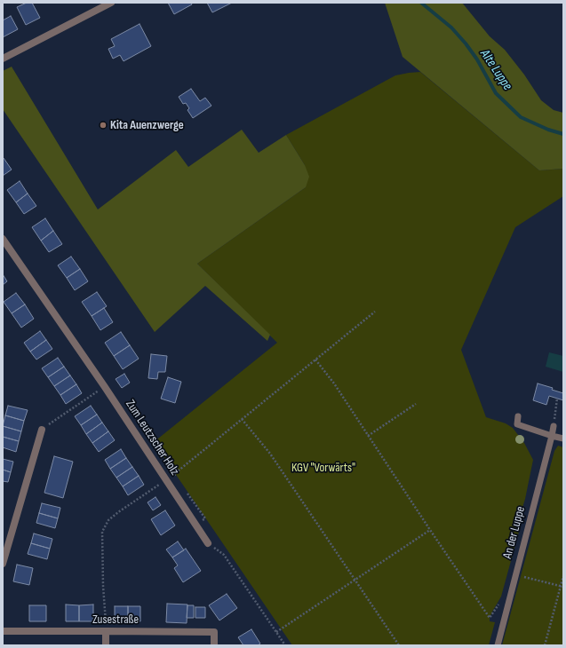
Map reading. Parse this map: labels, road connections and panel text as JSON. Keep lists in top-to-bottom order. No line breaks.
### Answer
{"streets":{"street":["Zum Leutzscher Holz","Zusestraße"],"lane":["An der Luppe"]},"water":["Alte Luppe"],"parks":["KGV \"Vorwärts\""],"places":["Kita Auenzwerge"]}
